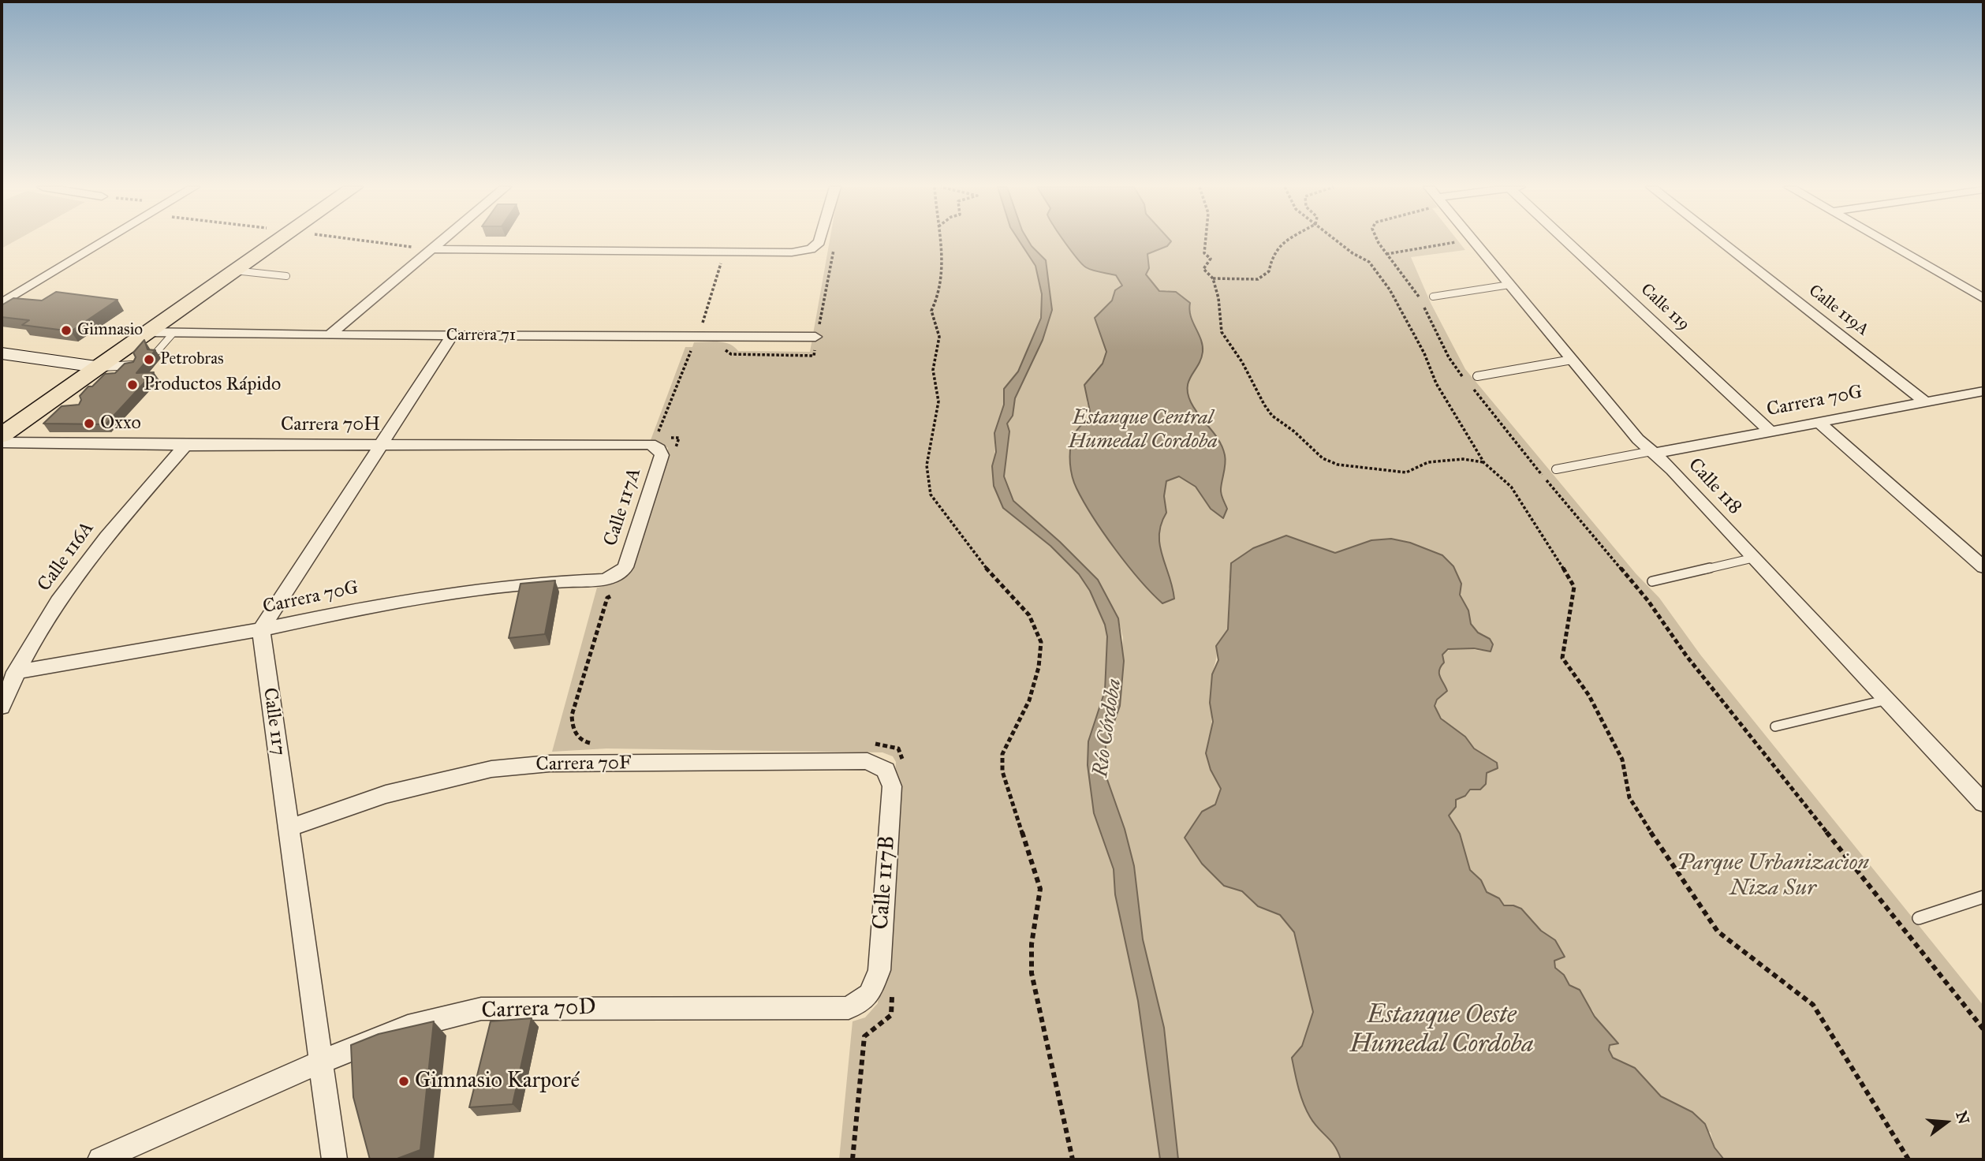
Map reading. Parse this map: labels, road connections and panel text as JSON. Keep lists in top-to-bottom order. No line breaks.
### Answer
{"streets":{"street":["Calle 119","Calle 119A","Carrera 71","Carrera 70G","Carrera 70H","Calle 118","Calle 117A","Calle 116A","Calle 117","Carrera 70F","Calle 117B","Carrera 70D"]},"crossings":[["Calle 119","Carrera 70G"],["Calle 119A","Carrera 70G"],["Carrera 70G","Calle 118"],["Carrera 70G","Calle 117A"],["Carrera 70G","Calle 116A"],["Carrera 70G","Calle 117"],["Carrera 70H","Calle 117A"],["Carrera 70H","Calle 116A"],["Calle 117","Carrera 70F"],["Calle 117","Carrera 70D"],["Carrera 70F","Calle 117B"],["Calle 117B","Carrera 70D"]],"water":["Estanque Central Humedal Cordoba","Río Córdoba","Estanque Oeste Humedal Cordoba"],"parks":["Parque Urbanizacion Niza Sur"],"places":["Gimnasio","Petrobras","Productos Rápido","Oxxo","Gimnasio Karporé"],"north":"right"}
